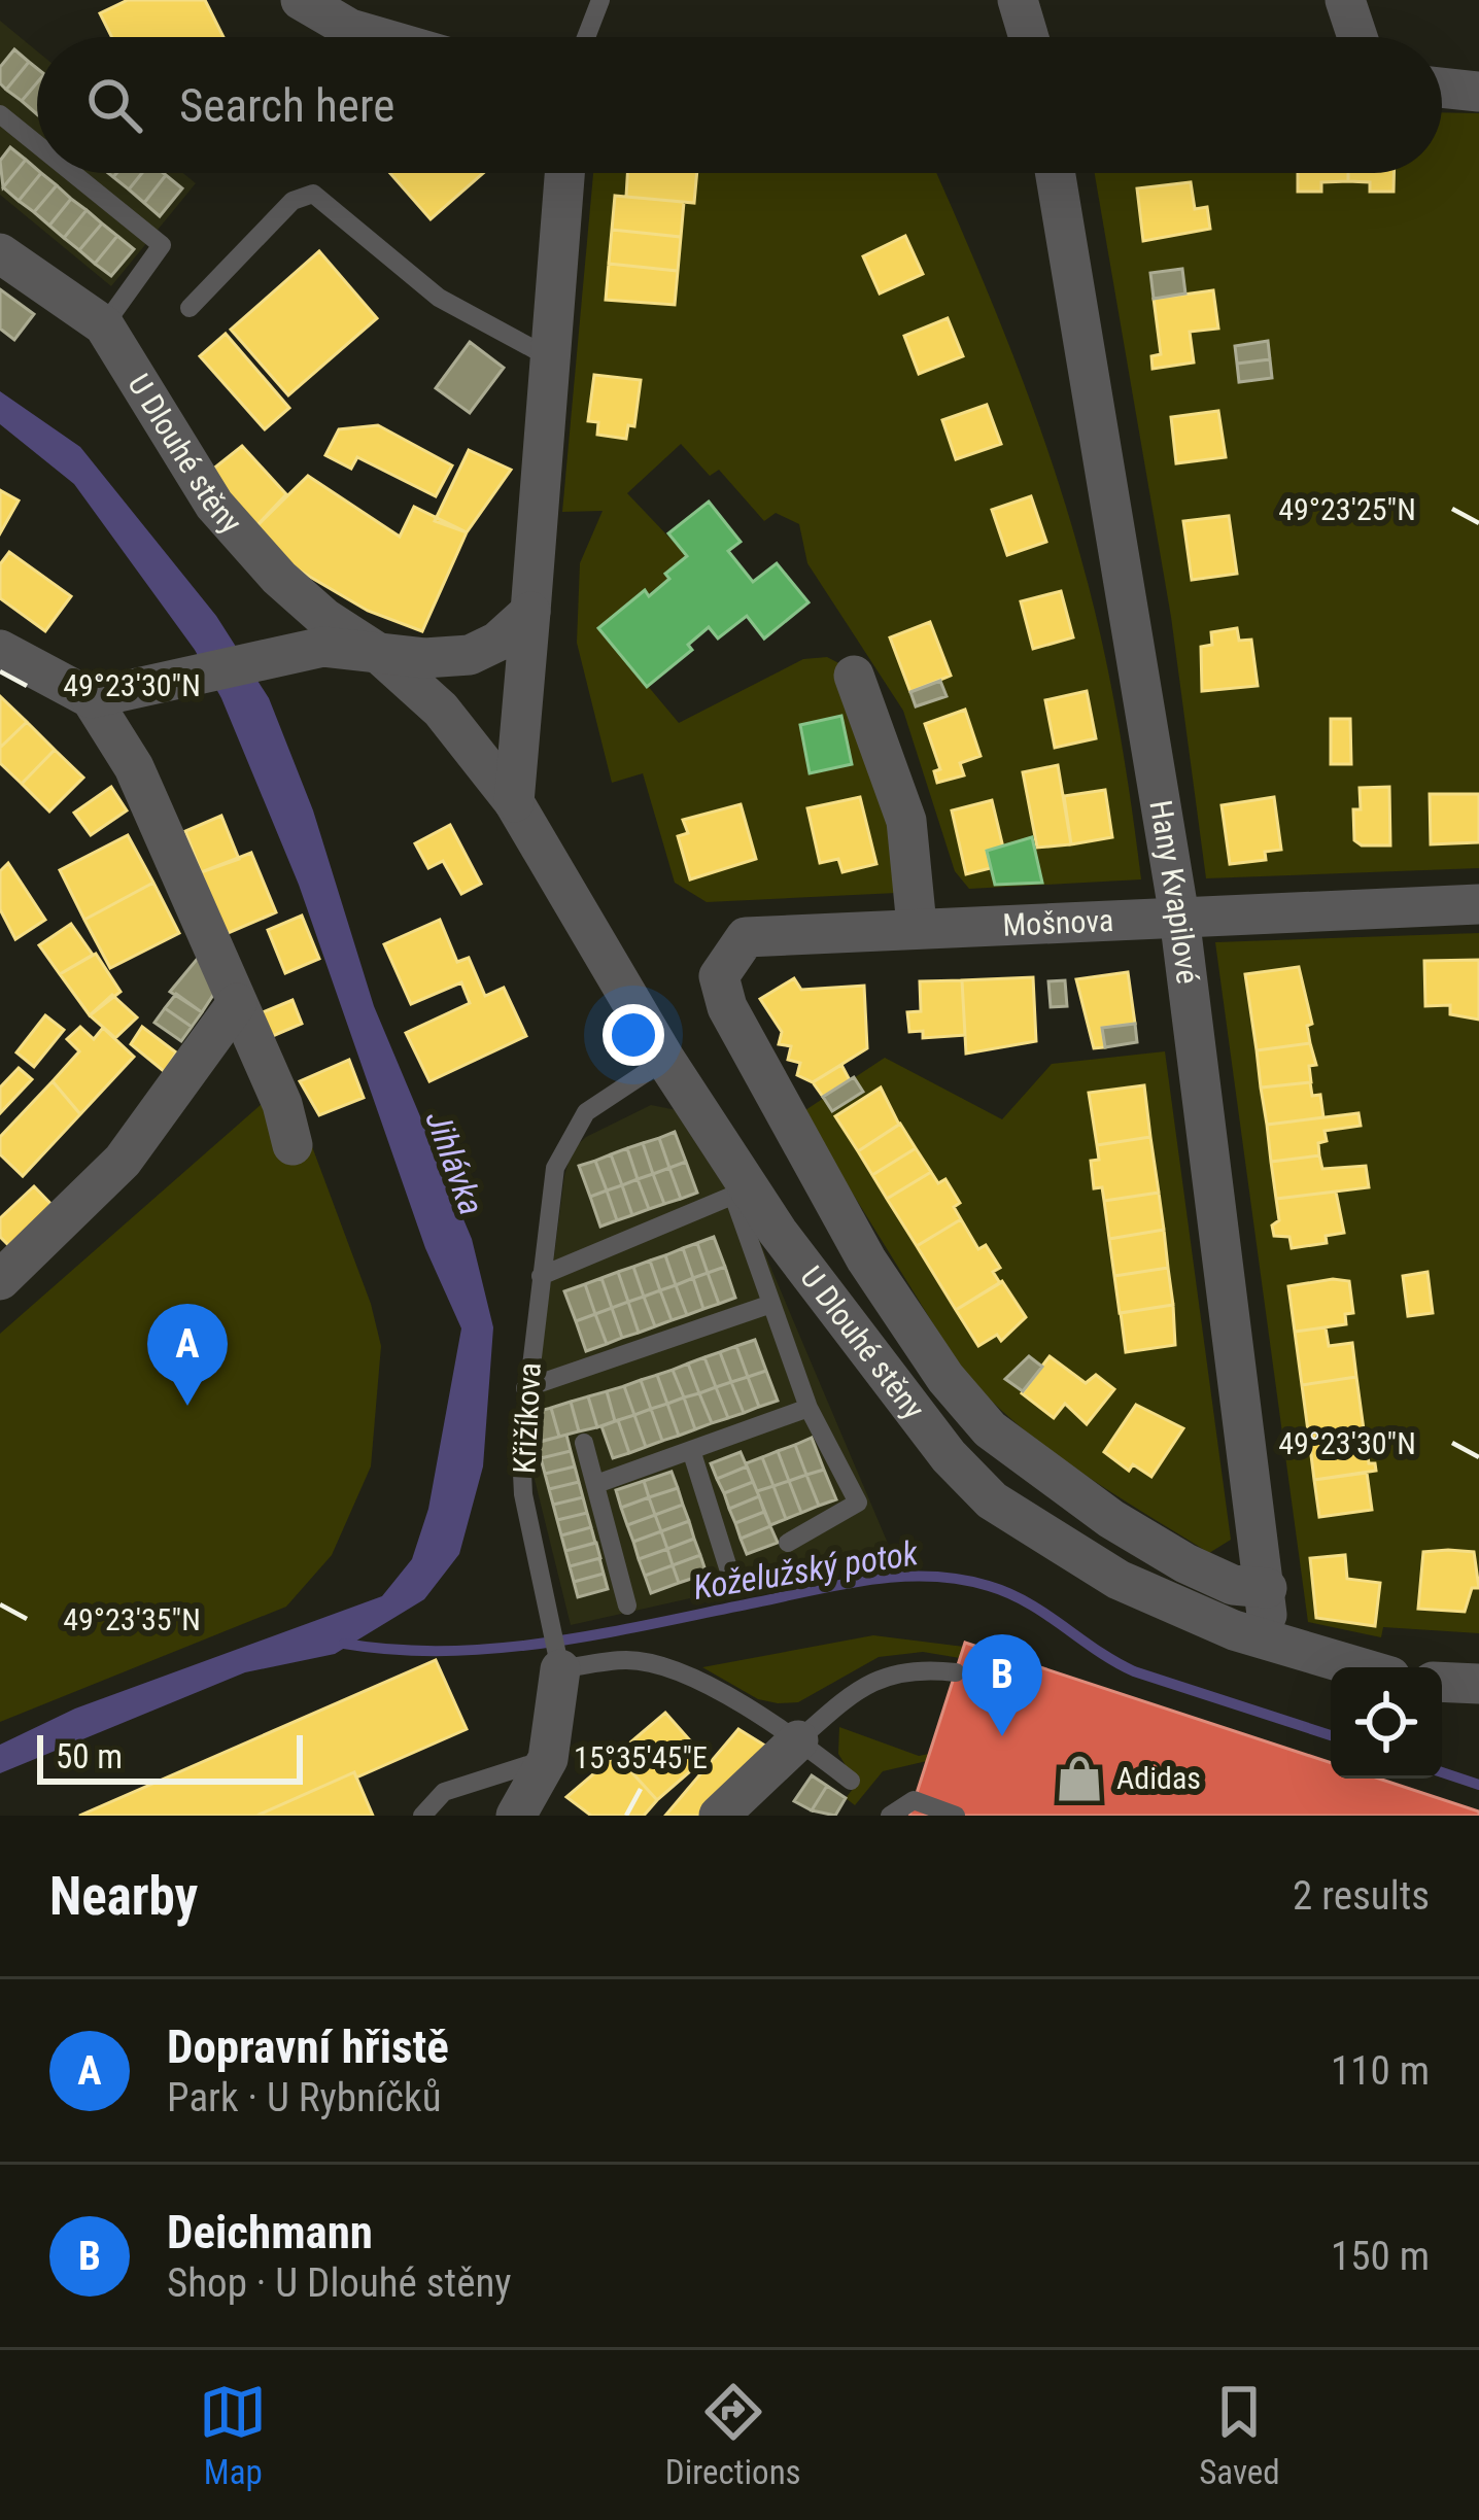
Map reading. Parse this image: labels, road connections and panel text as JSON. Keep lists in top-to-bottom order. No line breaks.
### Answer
{"streets":{"street":["U Dlouhé stěny","Hany Kvapilové","Mošnova","Křižíkova"]},"crossings":[["U Dlouhé stěny","Hany Kvapilové"],["U Dlouhé stěny","Mošnova"],["U Dlouhé stěny","Křižíkova"],["Hany Kvapilové","Mošnova"]],"water":["Jihlávka","Koželužský potok"],"places":{"shop":["Adidas"]},"scale_bar":"50 m","page":{"search":"Search here","pins":["A","B"],"scale":"50 m","heading":["Nearby","2 results"],"list":[{"mark":"A","name":"Dopravní hřistě","note":"Park · U Rybníčků","value":"110 m"},{"mark":"B","name":"Deichmann","note":"Shop · U Dlouhé stěny","value":"150 m"}],"nav":["Map","Directions","Saved"]},"coordinates":["49°23'25\"N","49°23'30\"N","49°23'35\"N","15°35'45\"E"]}
